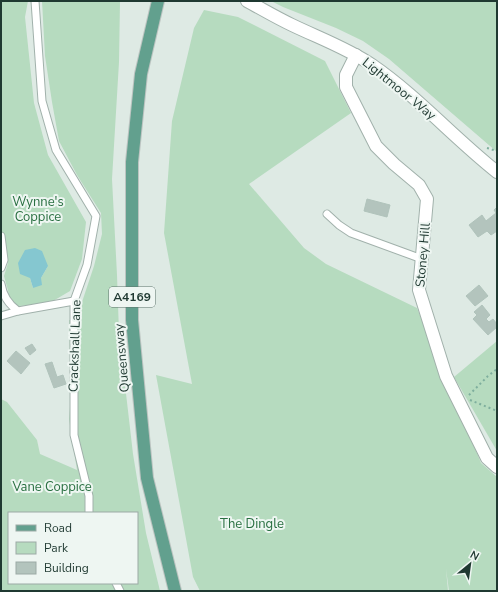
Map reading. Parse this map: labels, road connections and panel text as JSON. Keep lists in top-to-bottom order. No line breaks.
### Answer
{"streets":{"main road":["A4169","Queensway"],"street":["Lightmoor Way","Stoney Hill"],"lane":["Crackshall Lane"]},"crossings":[["Lightmoor Way","Stoney Hill"]],"parks":["Wynne's Coppice","Vane Coppice","The Dingle"],"legend":["Road","Park","Building"],"north":"top right"}
